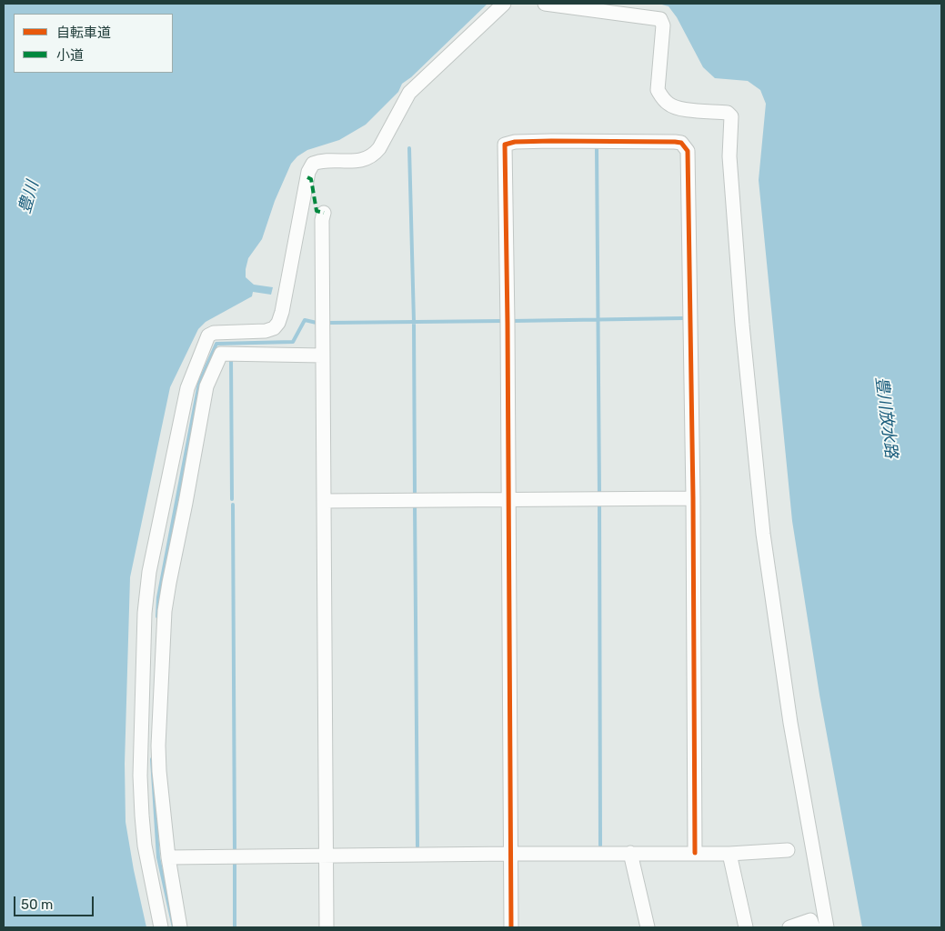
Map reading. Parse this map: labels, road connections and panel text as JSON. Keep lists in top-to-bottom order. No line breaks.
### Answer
{"water":["豊川","豊川放水路"],"legend":["自転車道","小道"],"scale_bar":"50 m"}
